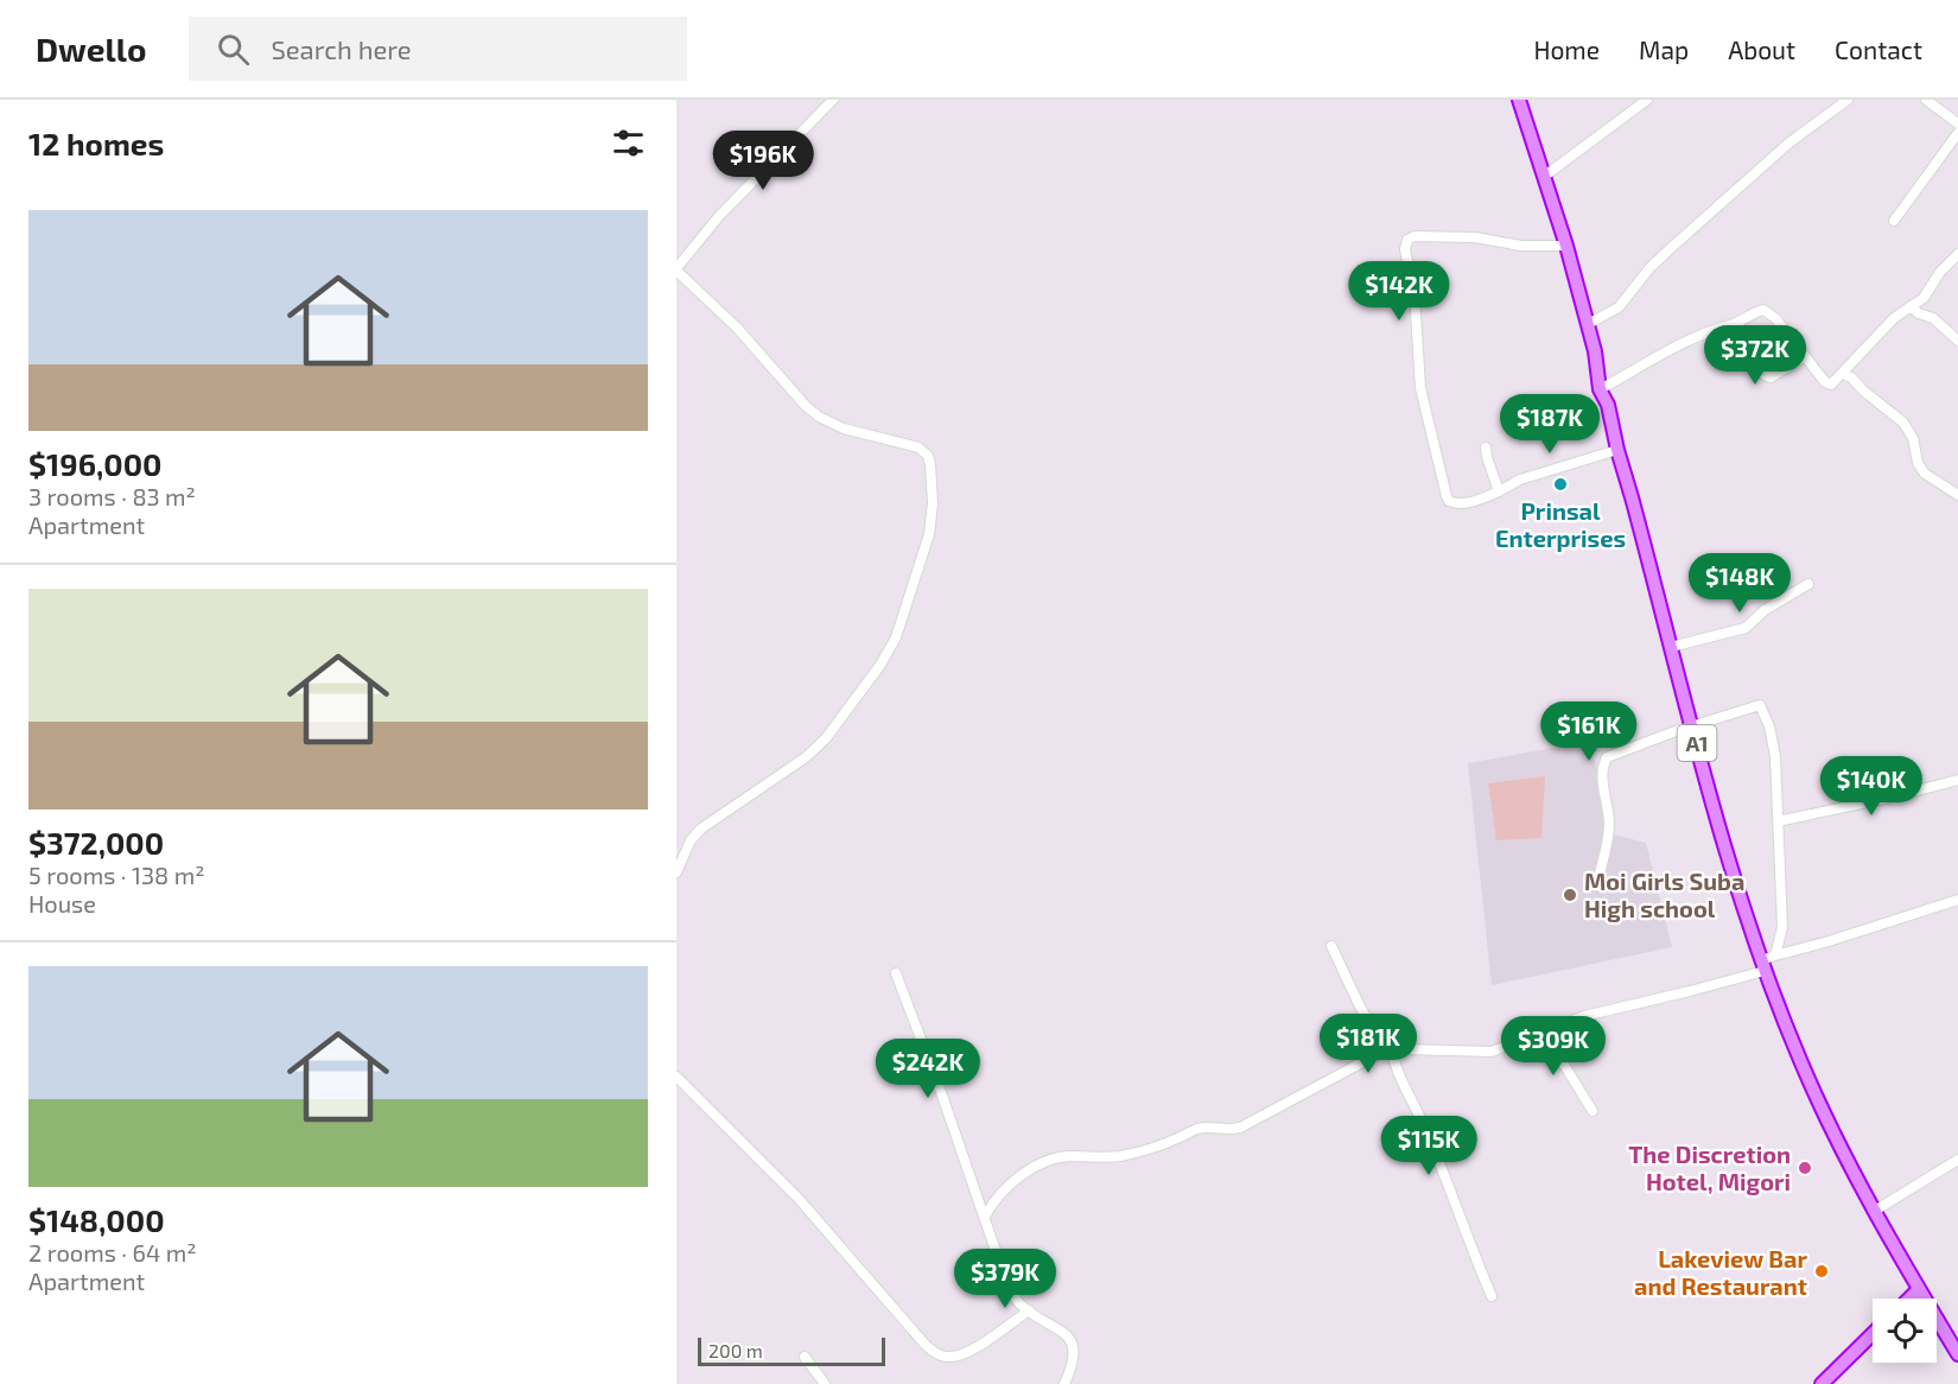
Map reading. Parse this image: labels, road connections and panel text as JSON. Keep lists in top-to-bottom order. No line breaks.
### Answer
{"streets":{"highway":["A1"]},"places":["Prinsal Enterprises","Moi Girls Suba High school","The Discretion Hotel, Migori","Lakeview Bar and Restaurant"],"scale_bar":"200 m","page":{"header":"Dwello","search":"Search here","nav":["Home","Map","About","Contact"],"heading":"12 homes","price":["$196K","$142K","$372K","$187K","$148K","$161K","$140K","$181K","$309K","$242K","$115K","$379K"],"list":[{"name":"$196,000","note":"3 rooms · 83 m² · Apartment"},{"name":"$372,000","note":"5 rooms · 138 m² · House"},{"name":"$148,000","note":"2 rooms · 64 m² · Apartment"}],"scale":"200 m"}}
